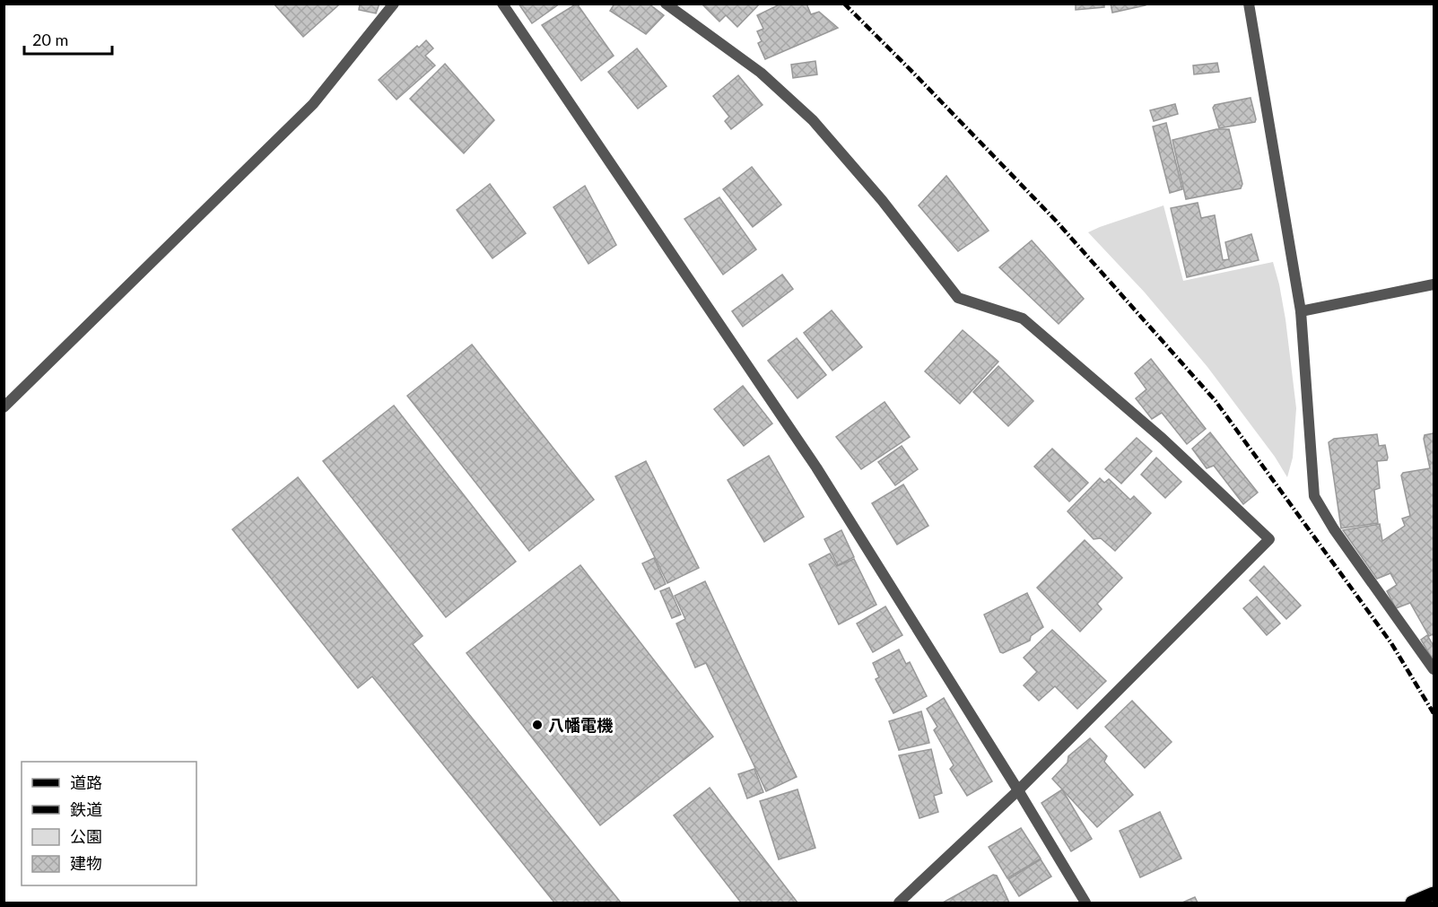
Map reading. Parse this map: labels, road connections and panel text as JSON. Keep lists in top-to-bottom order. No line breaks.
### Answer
{"places":["八幡電機"],"legend":["道路","鉄道","公園","建物"],"scale_bar":"20 m"}
